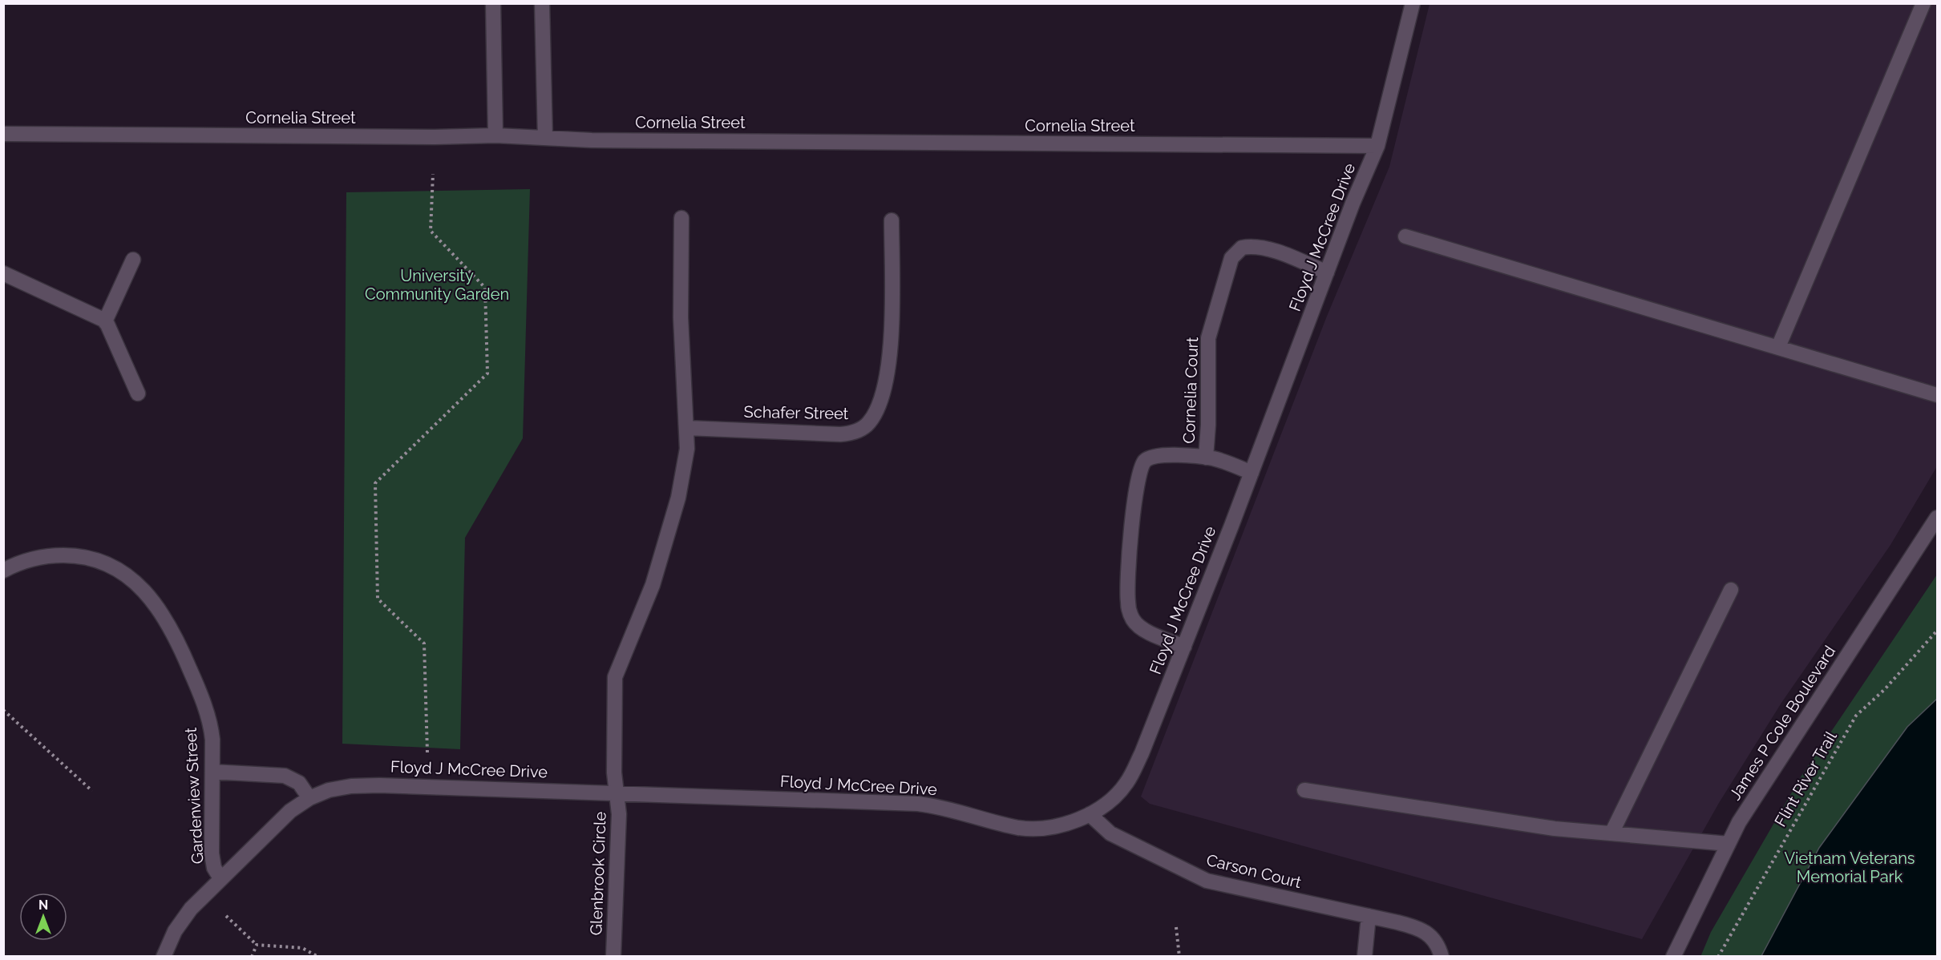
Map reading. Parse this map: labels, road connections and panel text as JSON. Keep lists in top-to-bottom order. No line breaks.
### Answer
{"streets":{"street":["Cornelia Street","Floyd J McCree Drive","Cornelia Court","Schafer Street","James P Cole Boulevard","Gardenview Street","Carson Court","Glenbrook Circle"],"path":["Flint River Trail"]},"crossings":[["Cornelia Street","Floyd J McCree Drive"],["Floyd J McCree Drive","Cornelia Court"],["Floyd J McCree Drive","Gardenview Street"],["Floyd J McCree Drive","Carson Court"],["Floyd J McCree Drive","Glenbrook Circle"]],"parks":["University Community Garden","Vietnam Veterans Memorial Park"],"north":"top"}
